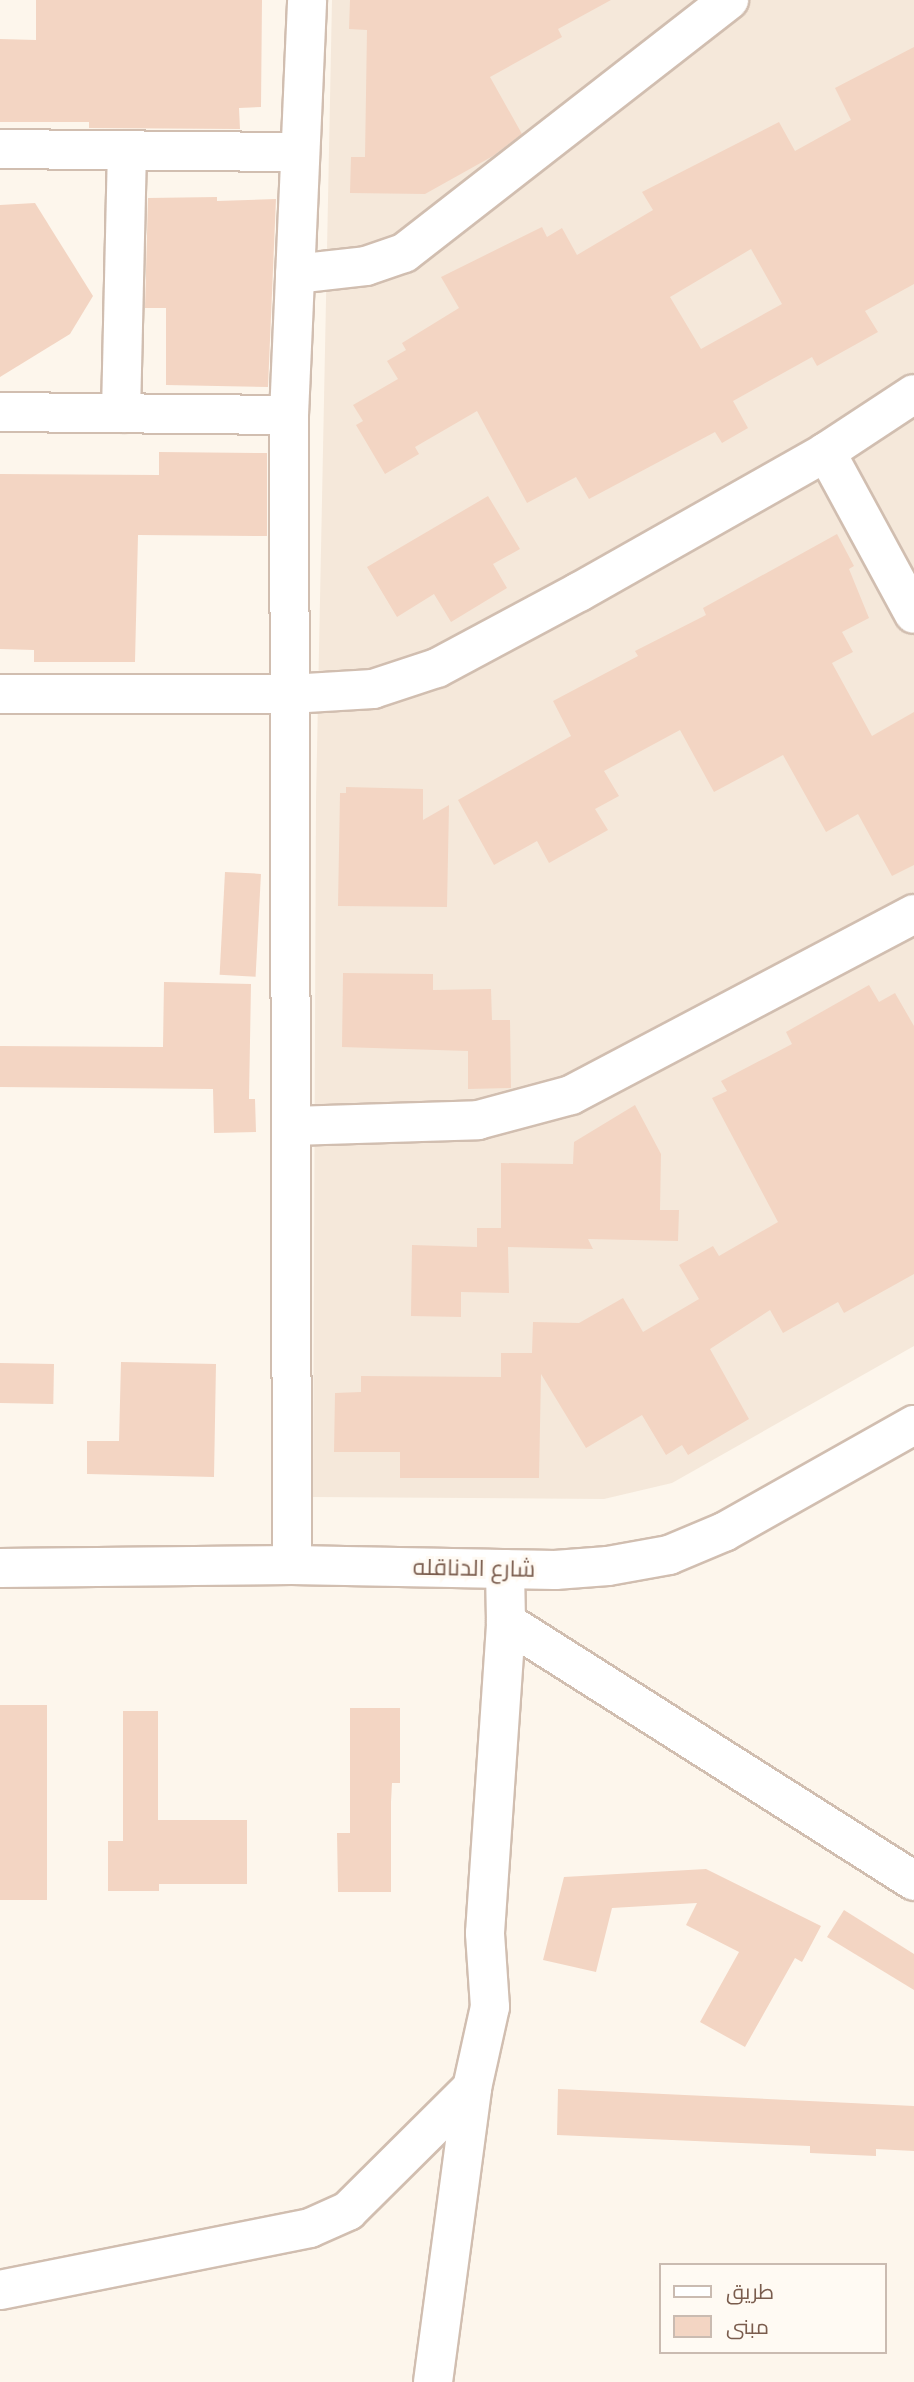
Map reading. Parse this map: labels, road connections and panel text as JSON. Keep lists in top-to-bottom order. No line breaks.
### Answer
{"streets":{"street":["شارع الدناقله"]},"legend":["طريق","مبنى"]}
